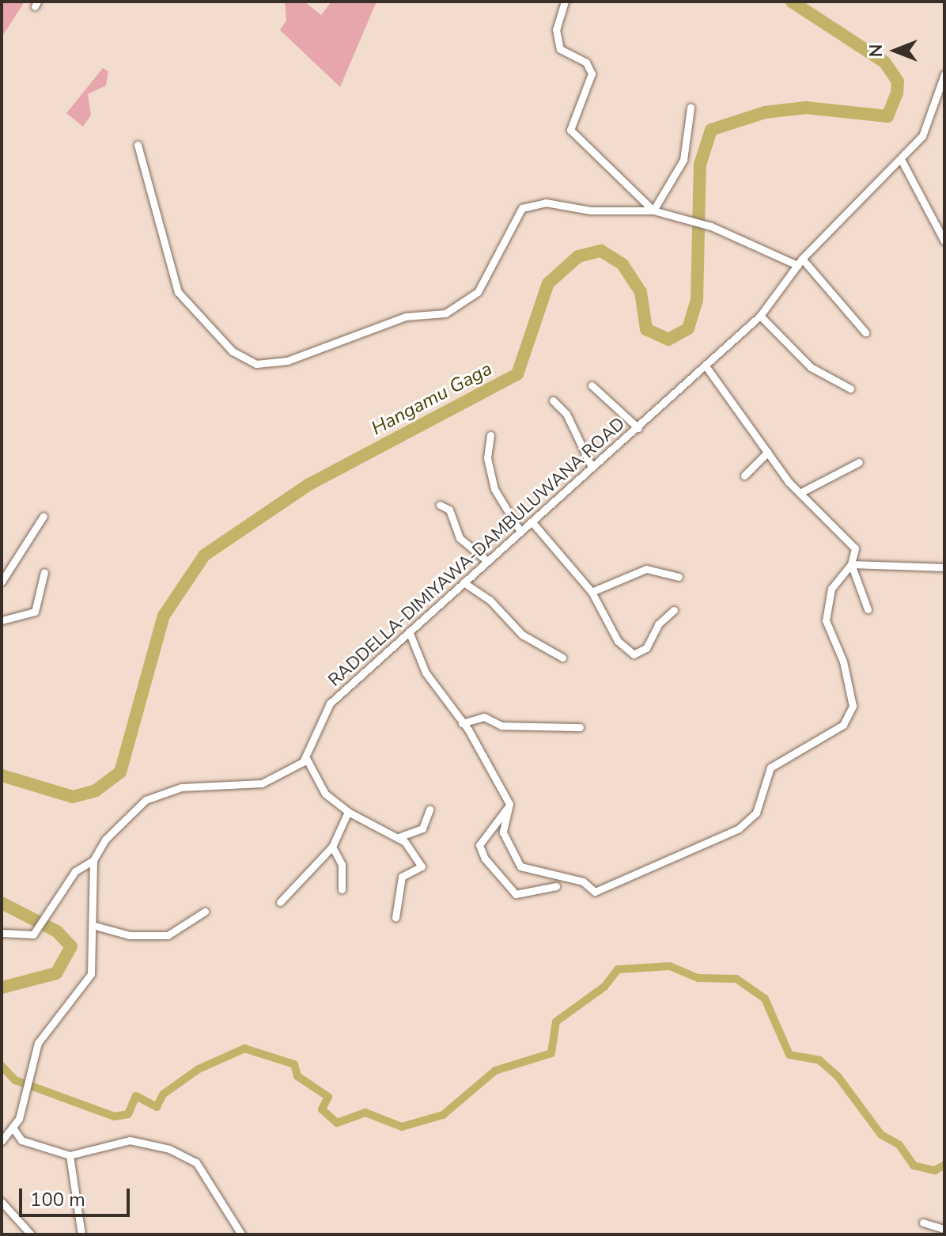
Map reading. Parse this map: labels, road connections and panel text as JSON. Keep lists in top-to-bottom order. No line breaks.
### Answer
{"streets":{"street":["RADDELLA-DIMIYAWA-DAMBULUWANA ROAD"]},"water":["Hangamu Gaga"],"scale_bar":"100 m","north":"left"}
